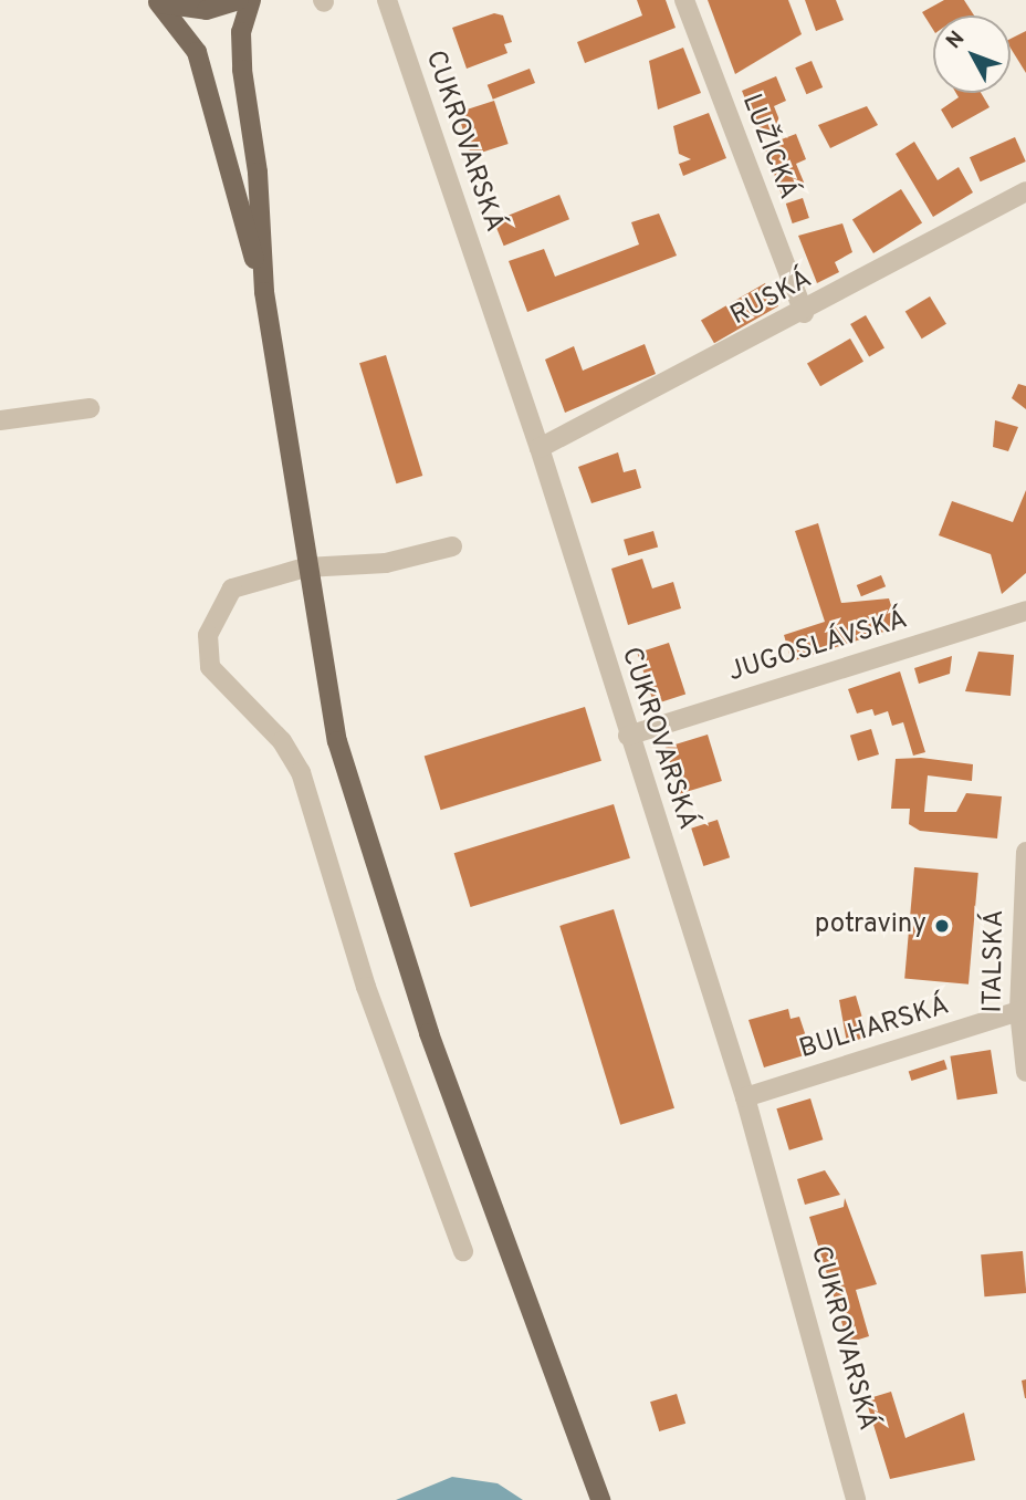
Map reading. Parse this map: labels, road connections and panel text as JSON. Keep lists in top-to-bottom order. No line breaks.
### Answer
{"streets":{"street":["CUKROVARSKÁ","LUŽICKÁ","RUSKÁ","JUGOSLÁVSKÁ","ITALSKÁ","BULHARSKÁ"]},"crossings":[["CUKROVARSKÁ","RUSKÁ"],["CUKROVARSKÁ","JUGOSLÁVSKÁ"],["CUKROVARSKÁ","BULHARSKÁ"],["LUŽICKÁ","RUSKÁ"],["ITALSKÁ","BULHARSKÁ"]],"places":["potraviny"],"north":"top left"}
